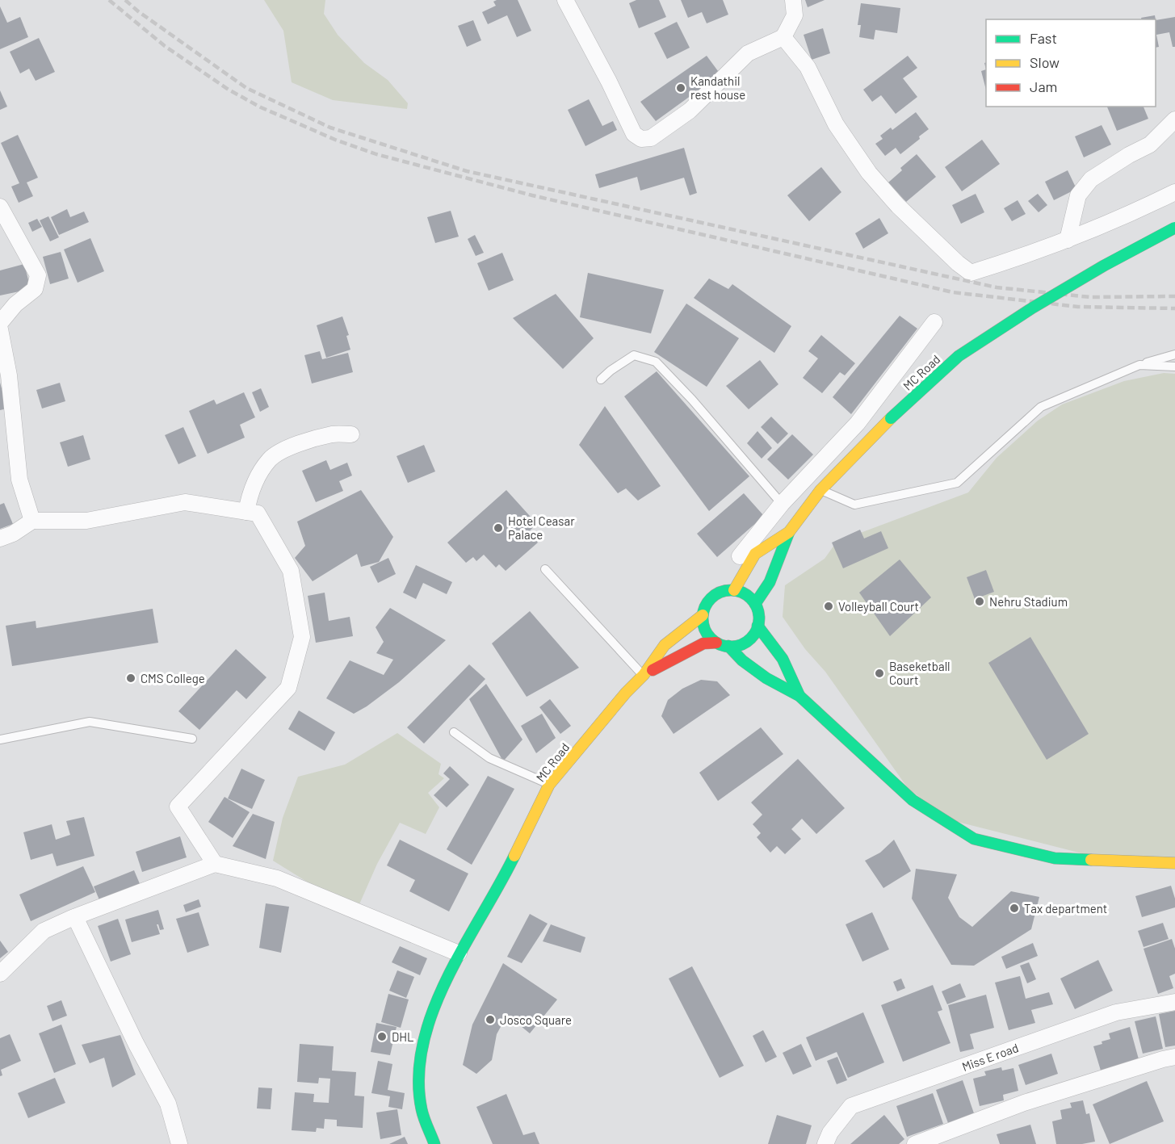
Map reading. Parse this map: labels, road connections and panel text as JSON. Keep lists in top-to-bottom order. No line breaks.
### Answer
{"streets":{"main road":["MC Road"],"street":["Miss E road"]},"places":["Kandathil rest house","Hotel Ceasar Palace","Nehru Stadium","Volleyball Court","Baseketball Court","CMS College","Tax department","Josco Square","DHL"],"legend":["Fast","Slow","Jam"]}
